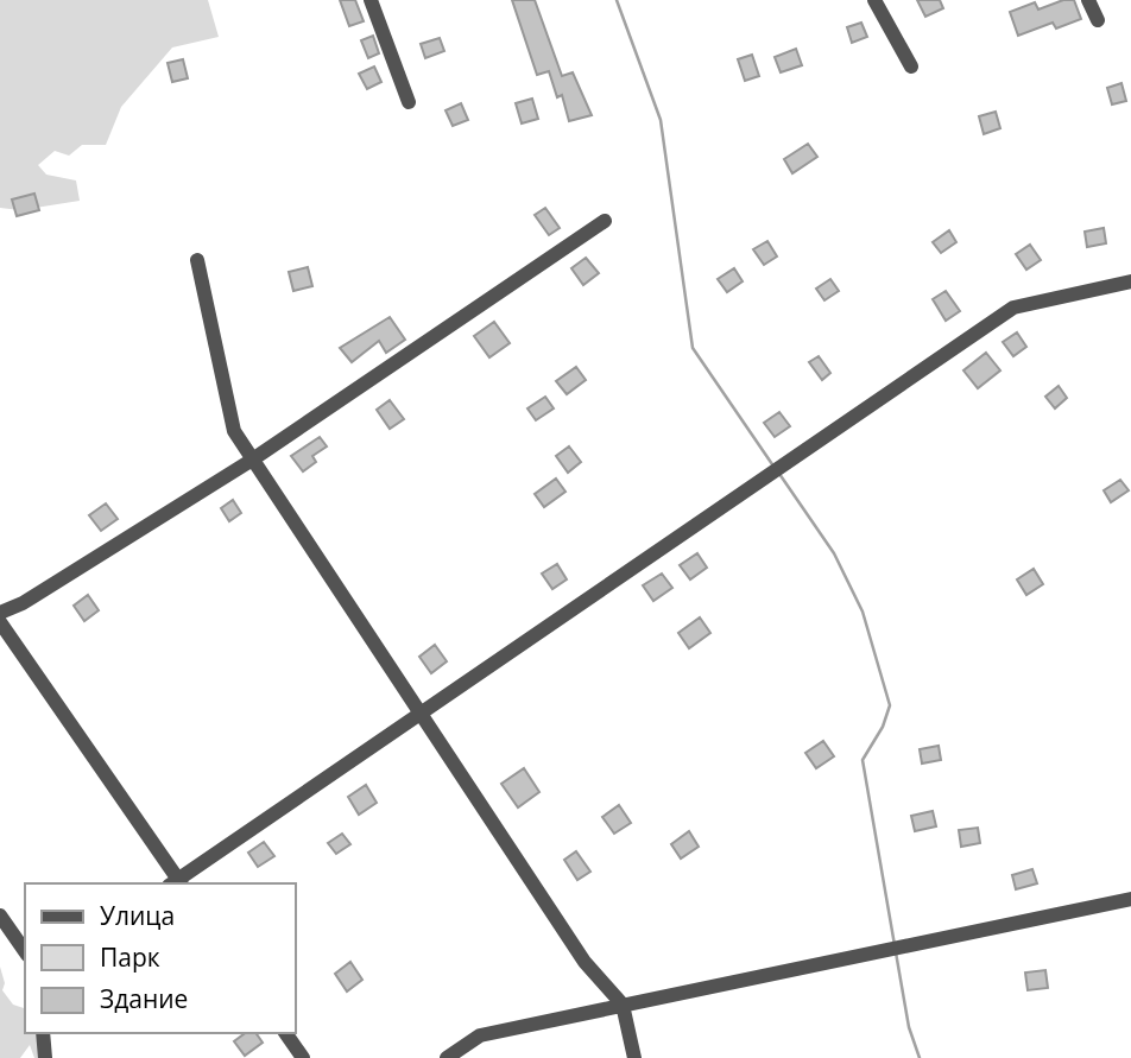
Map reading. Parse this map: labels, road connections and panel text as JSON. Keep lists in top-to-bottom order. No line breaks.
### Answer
{"legend":["Улица","Парк","Здание"]}
